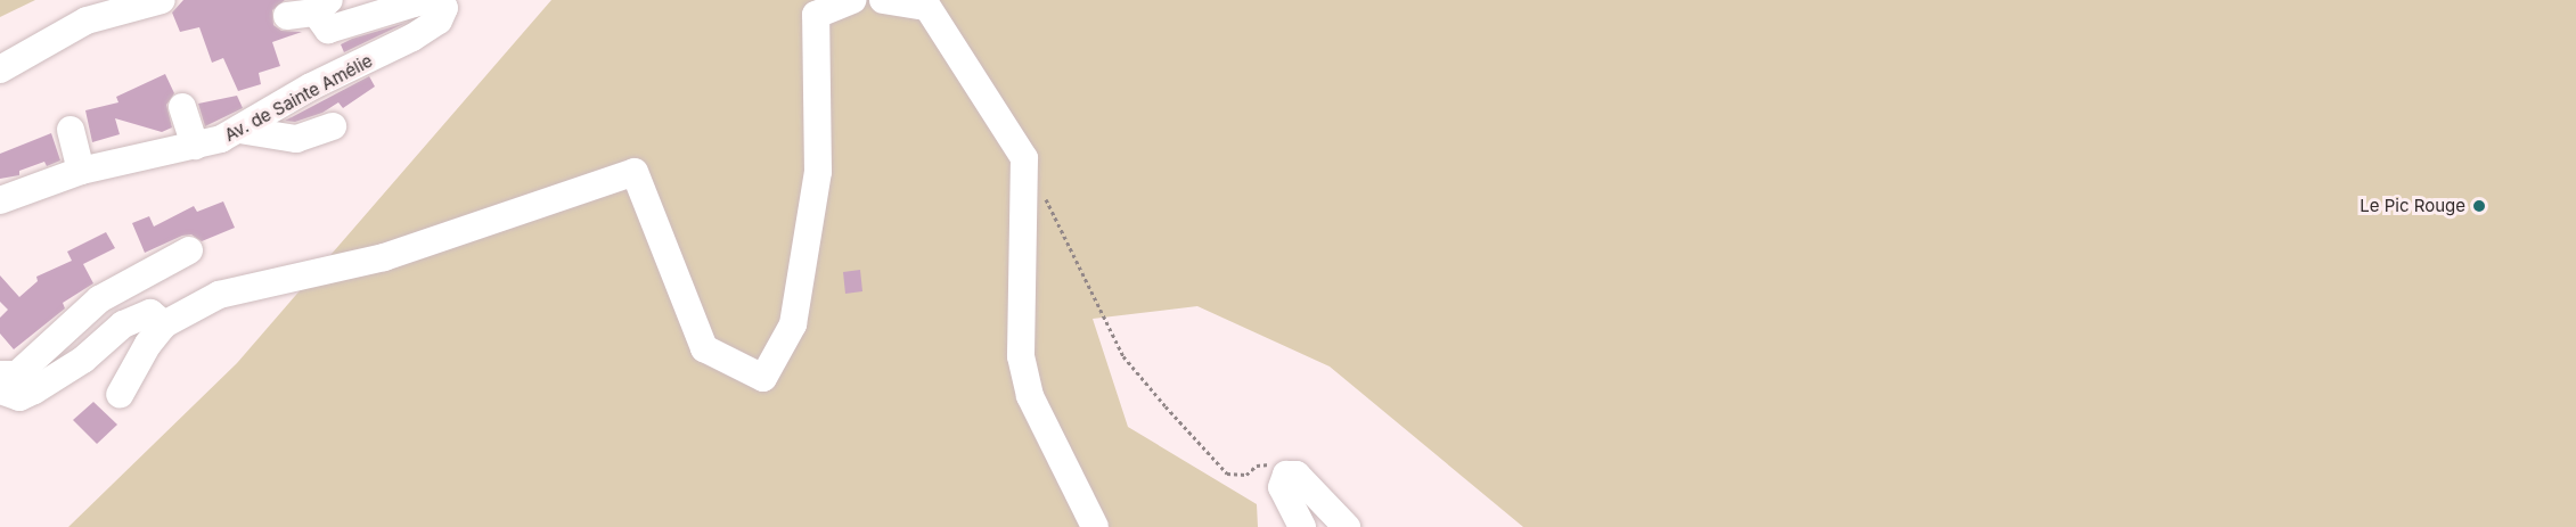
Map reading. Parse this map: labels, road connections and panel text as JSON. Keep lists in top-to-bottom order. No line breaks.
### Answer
{"streets":{"street":["Av. de Sainte Amélie"]},"places":["Le Pic Rouge"]}
